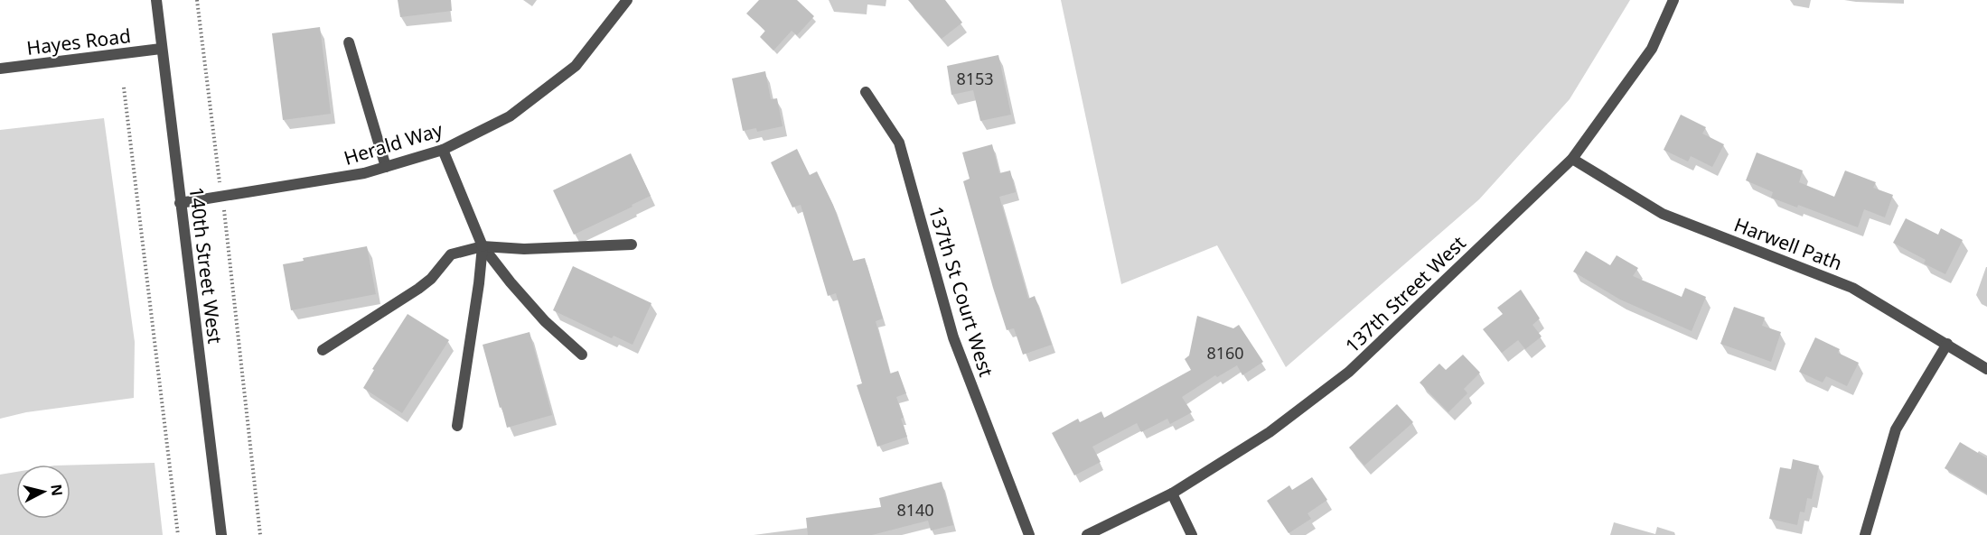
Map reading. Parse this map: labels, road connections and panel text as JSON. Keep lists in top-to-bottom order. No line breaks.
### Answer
{"streets":{"street":["Hayes Road","Herald Way","Harwell Path","140th Street West","137th St Court West","137th Street West"]},"crossings":[["Hayes Road","140th Street West"],["Herald Way","140th Street West"],["Harwell Path","137th Street West"]],"house_numbers":["8153","8160","8140"],"north":"right"}
